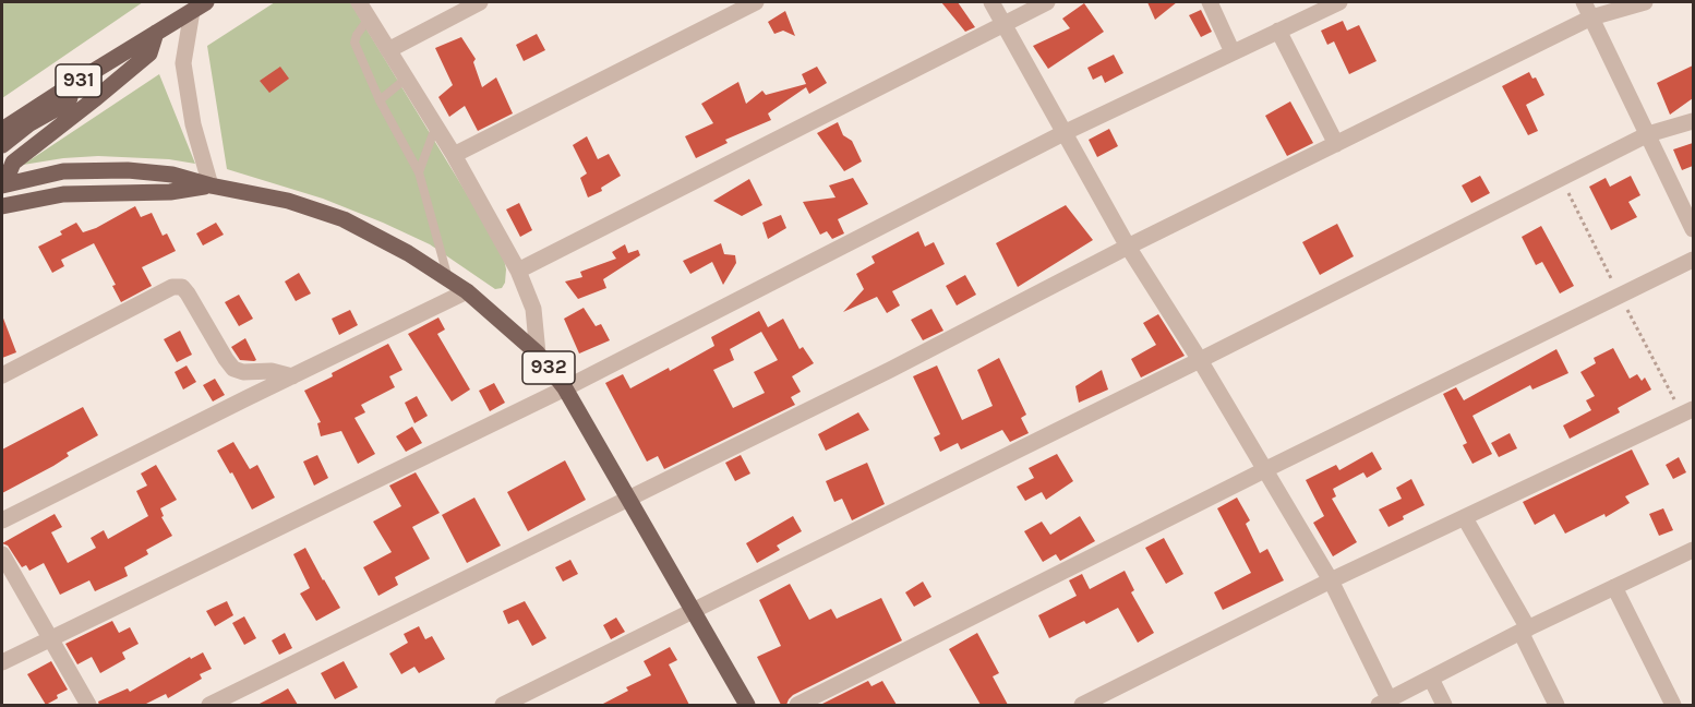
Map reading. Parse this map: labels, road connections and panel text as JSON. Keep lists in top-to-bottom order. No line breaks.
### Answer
{"streets":{"main road":["931","932"]}}
